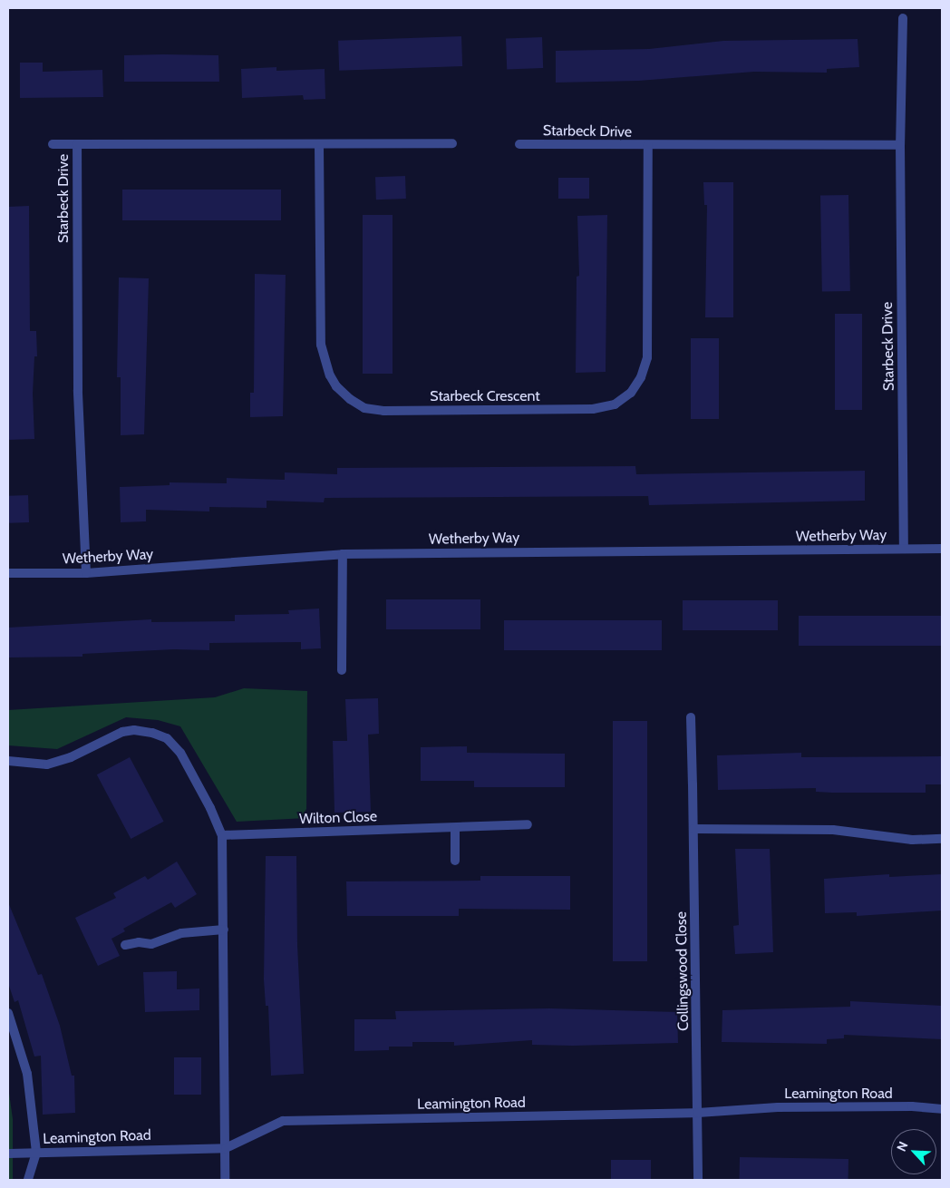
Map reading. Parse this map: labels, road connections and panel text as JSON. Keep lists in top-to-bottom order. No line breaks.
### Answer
{"streets":{"street":["Starbeck Drive","Starbeck Crescent","Wetherby Way","Wilton Close","Collingswood Close","Leamington Road"]},"crossings":[["Starbeck Drive","Starbeck Crescent"],["Starbeck Drive","Wetherby Way"],["Collingswood Close","Leamington Road"]],"north":"top left"}
